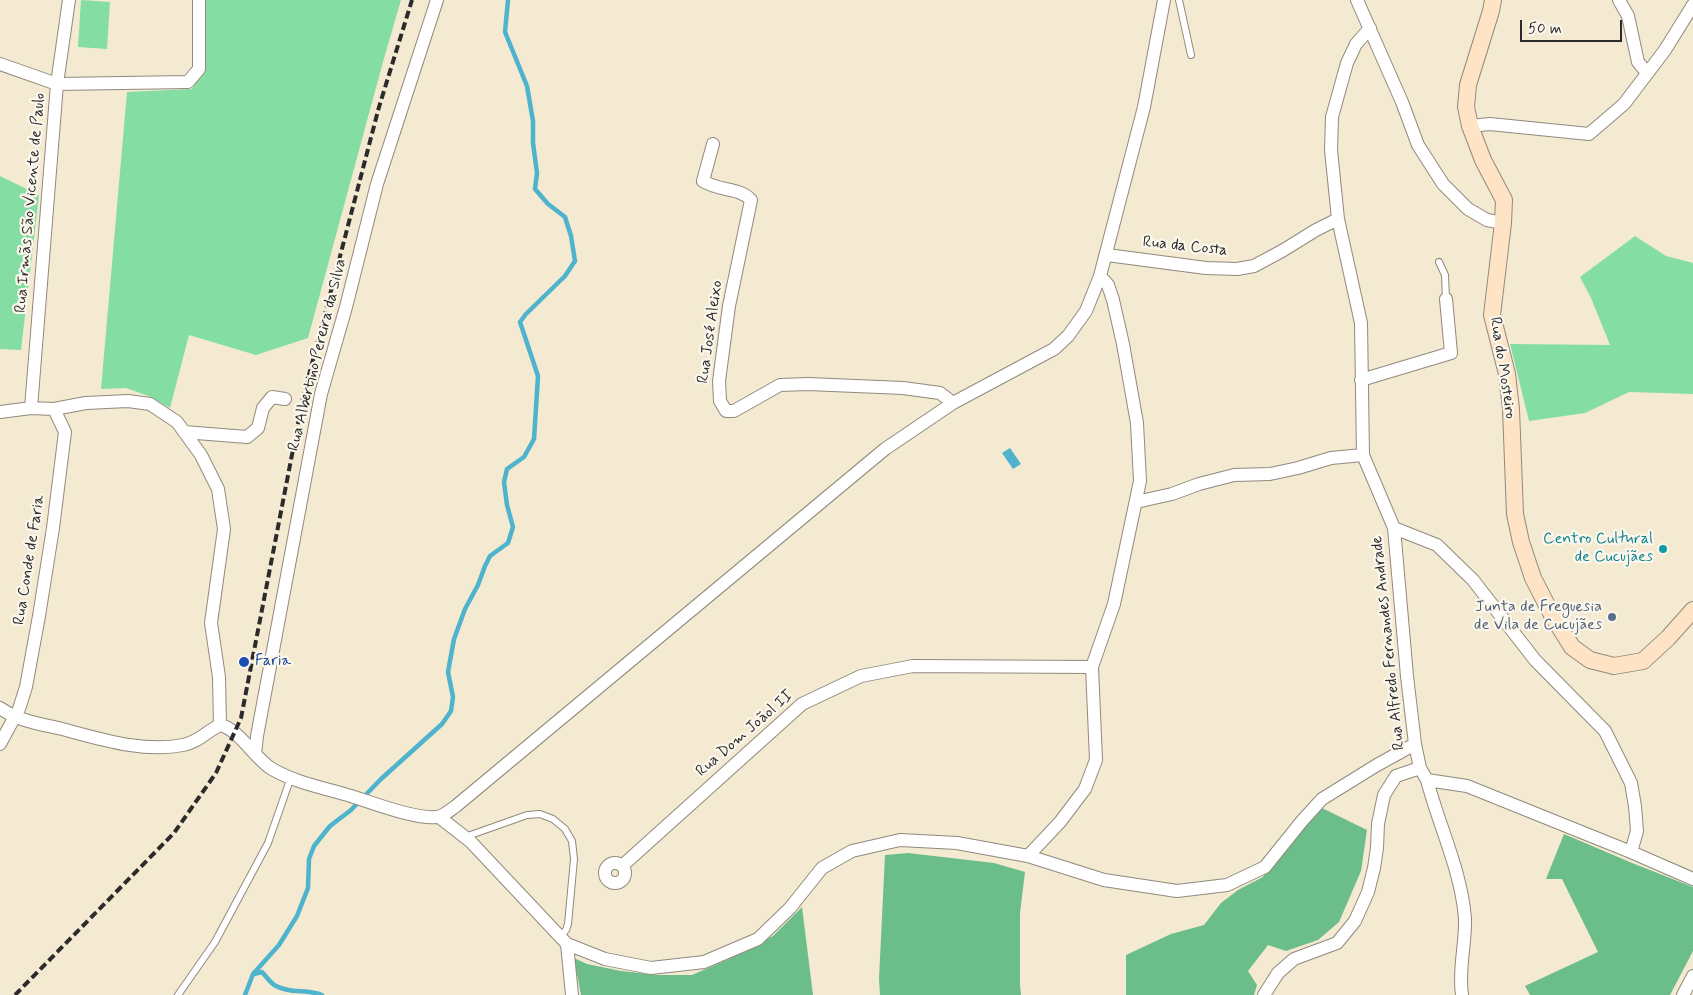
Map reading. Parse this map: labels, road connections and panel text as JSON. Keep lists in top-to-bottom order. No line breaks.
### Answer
{"streets":{"main road":["Rua do Mosteiro"],"street":["Rua Irmãs São Vicente de Paulo","Rua da Costa","Rua José Aleixo","Rua Albertino Pereira da Silva","Rua Conde de Faria","Rua Alfredo Fernandes Andrade","Rua Dom Joãol II"]},"crossings":[["Rua da Costa","Rua Alfredo Fernandes Andrade"]],"places":["Centro Cultural de Cucujães","Junta de Freguesia de Vila de Cucujães","Faria"],"scale_bar":"50 m"}
